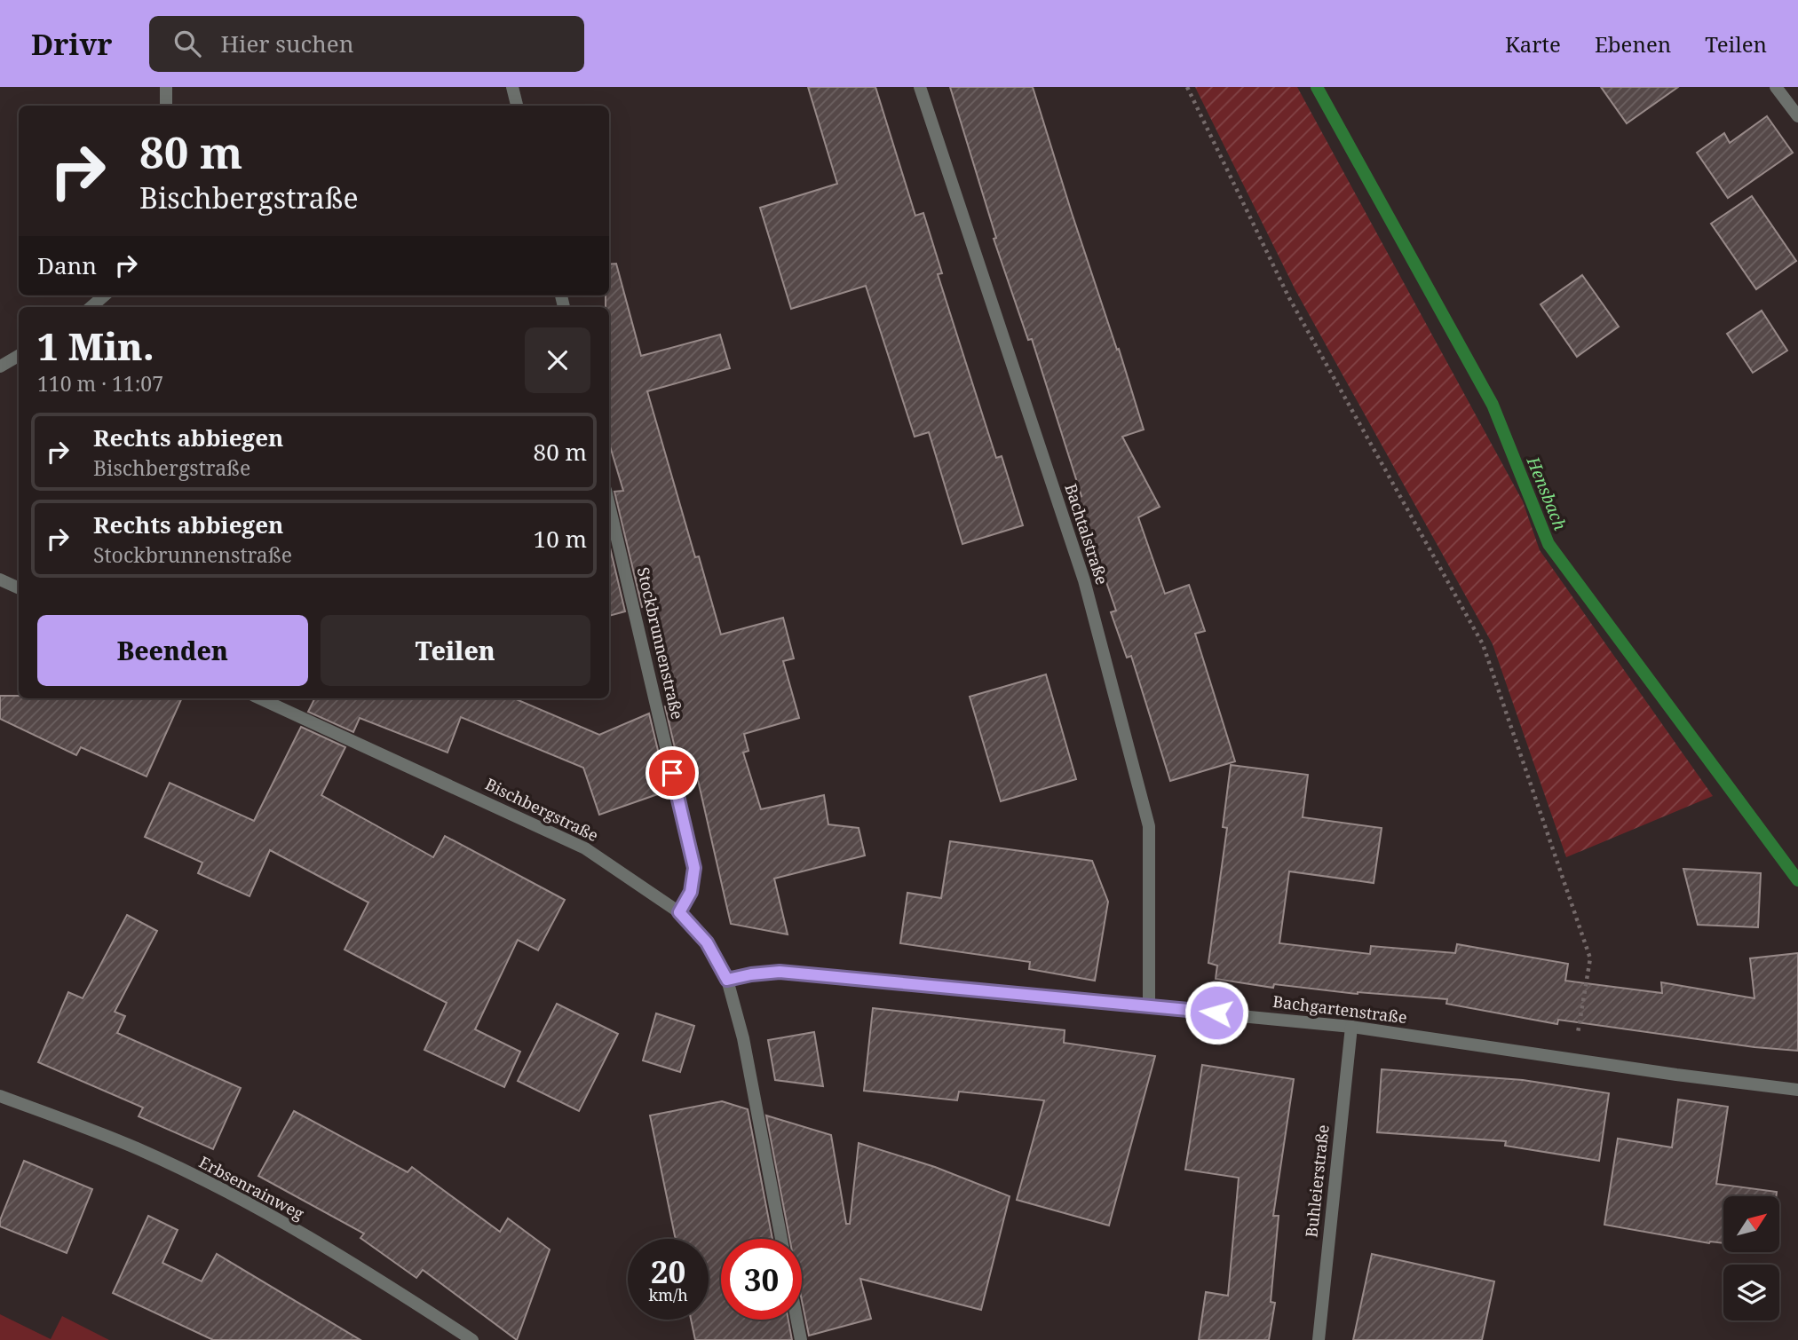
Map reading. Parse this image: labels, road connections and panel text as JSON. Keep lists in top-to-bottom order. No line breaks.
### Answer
{"streets":{"street":["Bachtalstraße","Stockbrunnenstraße","Bischbergstraße","Bachgartenstraße","Buhleierstraße","Erbsenrainweg"]},"crossings":[["Bachtalstraße","Bachgartenstraße"],["Stockbrunnenstraße","Bischbergstraße"],["Bischbergstraße","Bachgartenstraße"],["Bachgartenstraße","Buhleierstraße"]],"water":["Hensbach"],"north":"top right","page":{"header":"Drivr","search":"Hier suchen","nav":["Karte","Ebenen","Teilen"],"turn":["80 m","Bischbergstraße"],"then":"Dann","heading":["1 Min.","110 m · 11:07"],"list":[{"name":"Rechts abbiegen","note":"Bischbergstraße","value":"80 m"},{"name":"Rechts abbiegen","note":"Stockbrunnenstraße","value":"10 m"}],"buttons":["Beenden","Teilen"],"speed":"20 km/h","limit":"30"}}
